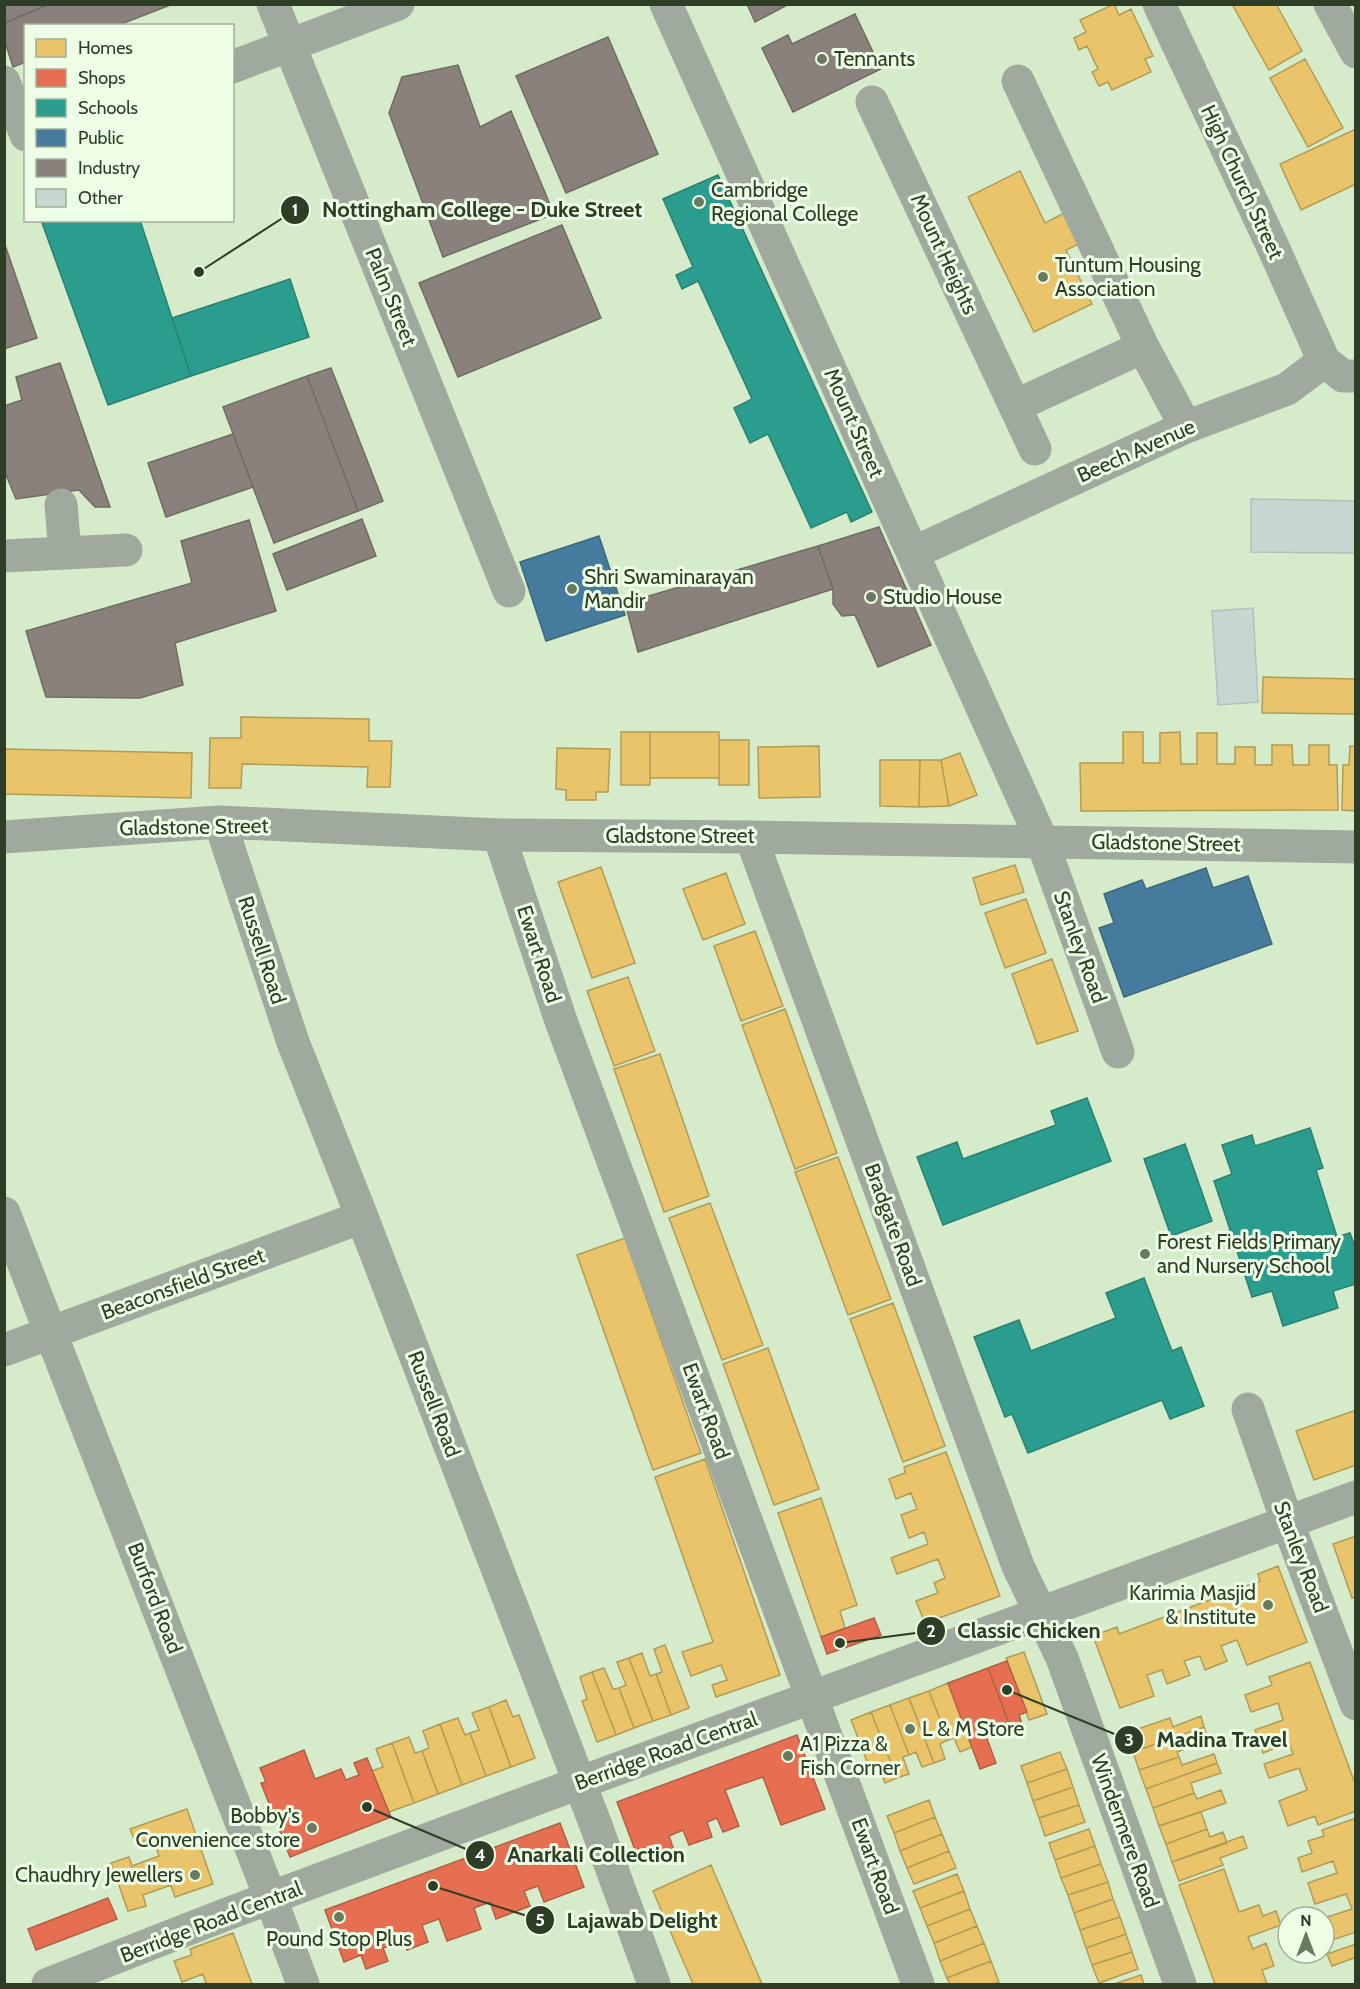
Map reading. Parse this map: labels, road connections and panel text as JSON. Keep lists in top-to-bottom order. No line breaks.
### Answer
{"streets":{"street":["High Church Street","Mount Heights","Palm Street","Mount Street","Beech Avenue","Gladstone Street","Stanley Road","Russell Road","Ewart Road","Bradgate Road","Beaconsfield Street","Burford Road","Berridge Road Central","Windermere Road"]},"crossings":[["High Church Street","Beech Avenue"],["Mount Street","Beech Avenue"],["Mount Street","Gladstone Street"],["Mount Street","Stanley Road"],["Gladstone Street","Stanley Road"],["Gladstone Street","Russell Road"],["Gladstone Street","Ewart Road"],["Gladstone Street","Bradgate Road"],["Stanley Road","Berridge Road Central"],["Russell Road","Beaconsfield Street"],["Russell Road","Berridge Road Central"],["Ewart Road","Berridge Road Central"],["Bradgate Road","Berridge Road Central"],["Bradgate Road","Windermere Road"],["Beaconsfield Street","Burford Road"],["Burford Road","Berridge Road Central"],["Berridge Road Central","Windermere Road"]],"places":["Tennants","Cambridge Regional College","Nottingham College - Duke Street","Tuntum Housing Association","Shri Swaminarayan Mandir","Studio House","Forest Fields Primary and Nursery School","Karimia Masjid & Institute","Classic Chicken","Madina Travel","L & M Store","A1 Pizza & Fish Corner","Anarkali Collection","Bobby's Convenience store","Chaudhry Jewellers","Lajawab Delight","Pound Stop Plus"],"legend":["Homes","Shops","Schools","Public","Industry","Other"],"north":"top"}
